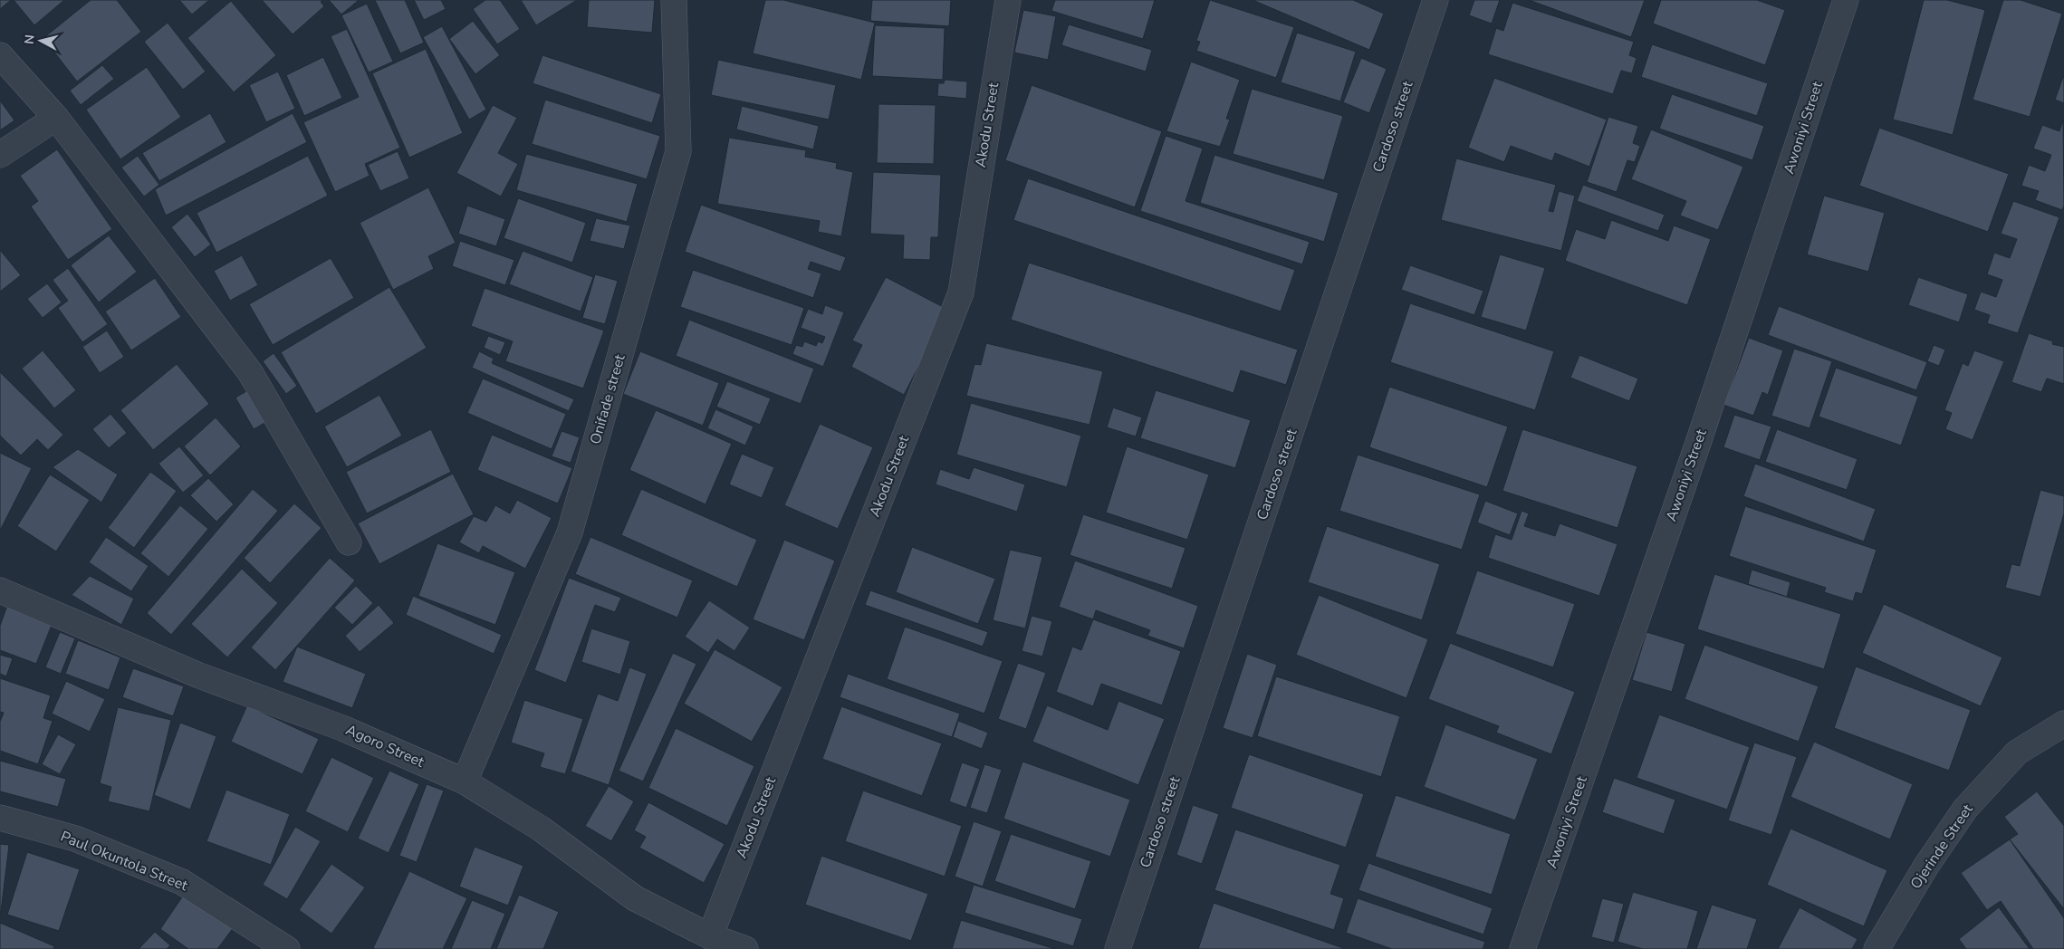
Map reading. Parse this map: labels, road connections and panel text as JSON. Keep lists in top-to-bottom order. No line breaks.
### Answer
{"streets":{"street":["Akodu Street","Cardoso street","Awoniyi Street","Onifade street","Agoro Street","Ojerinde Street","Paul Okuntola Street"]},"crossings":[["Akodu Street","Agoro Street"],["Onifade street","Agoro Street"]],"north":"left"}
